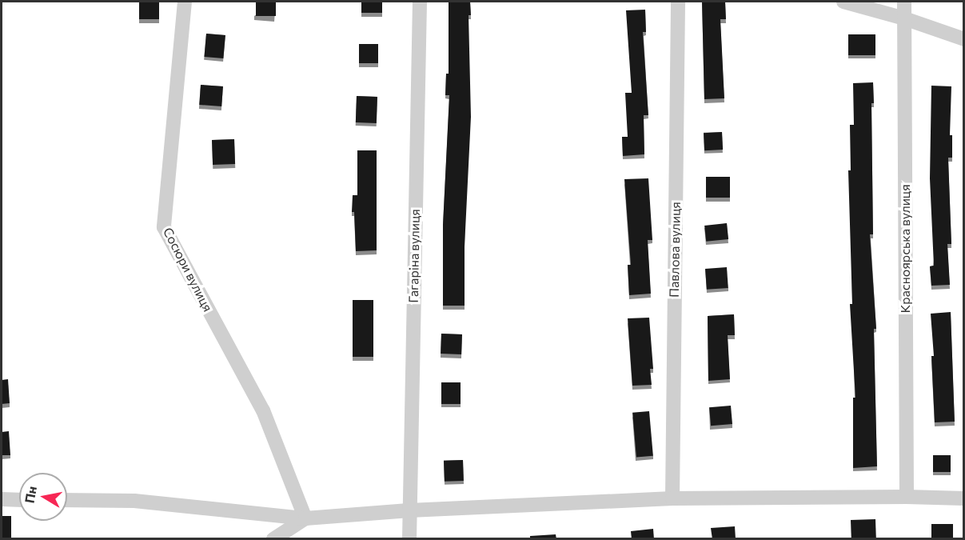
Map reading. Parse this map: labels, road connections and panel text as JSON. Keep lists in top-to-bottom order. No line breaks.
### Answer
{"streets":{"street":["Красноярська вулиця","Павлова вулиця","Гагаріна вулиця","Сосюри вулиця"]},"north":"left"}
